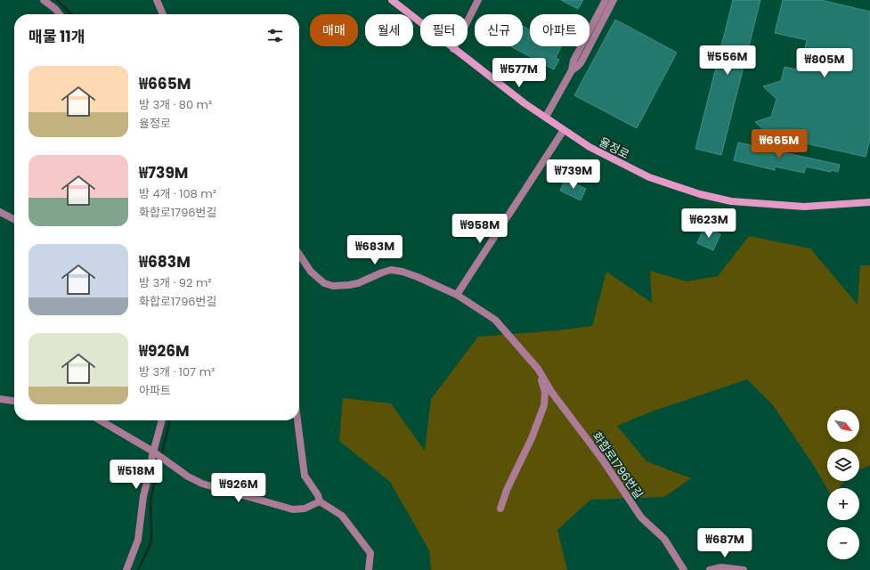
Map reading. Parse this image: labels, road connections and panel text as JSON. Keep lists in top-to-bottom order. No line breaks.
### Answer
{"streets":{"main road":["율정로"],"street":["화합로1796번길"]},"north":"bottom right","page":{"chip":["매매","월세","필터","신규","아파트"],"heading":"매물 11개","price":["₩556M","₩805M","₩577M","₩665M","₩739M","₩623M","₩958M","₩683M","₩518M","₩926M","₩687M"],"list":[{"name":"₩665M","note":"방 3개 · 80 m² · 율정로"},{"name":"₩739M","note":"방 4개 · 108 m² · 화합로1796번길"},{"name":"₩683M","note":"방 3개 · 92 m² · 화합로1796번길"},{"name":"₩926M","note":"방 3개 · 107 m² · 아파트"}],"map_buttons":["+","−"]}}
